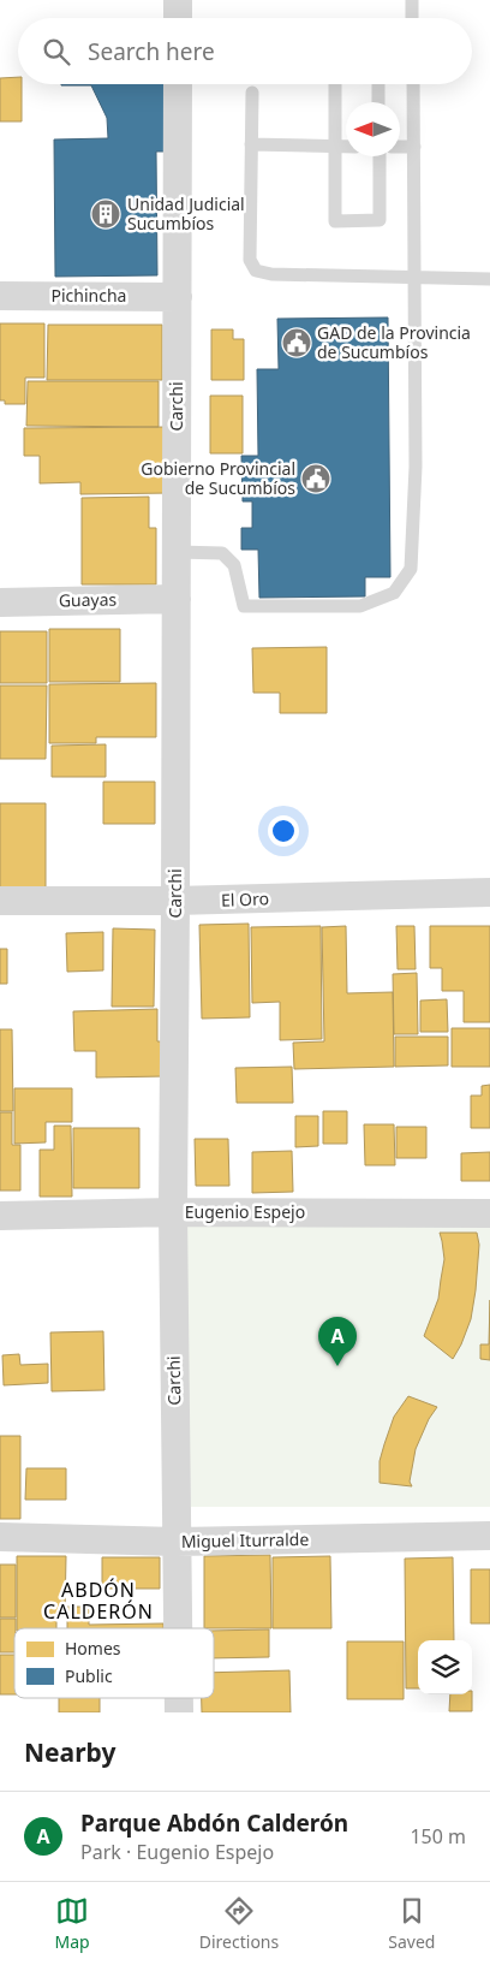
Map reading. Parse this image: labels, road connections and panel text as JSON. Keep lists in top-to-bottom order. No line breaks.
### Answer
{"streets":{"street":["Pichincha","Carchi","Guayas","El Oro","Eugenio Espejo","Miguel Iturralde"]},"crossings":[["Pichincha","Carchi"],["Carchi","Guayas"],["Carchi","El Oro"],["Carchi","Eugenio Espejo"],["Carchi","Miguel Iturralde"]],"districts":["ABDÓN CALDERÓN"],"places":{"building":["Unidad Judicial Sucumbíos"],"public building":["GAD de la Provincia de Sucumbíos","Gobierno Provincial de Sucumbíos"]},"legend":["Homes","Public"],"north":"left","page":{"search":"Search here","pins":"A","heading":"Nearby","list":[{"mark":"A","name":"Parque Abdón Calderón","note":"Park · Eugenio Espejo","value":"150 m"}],"nav":["Map","Directions","Saved"]}}
